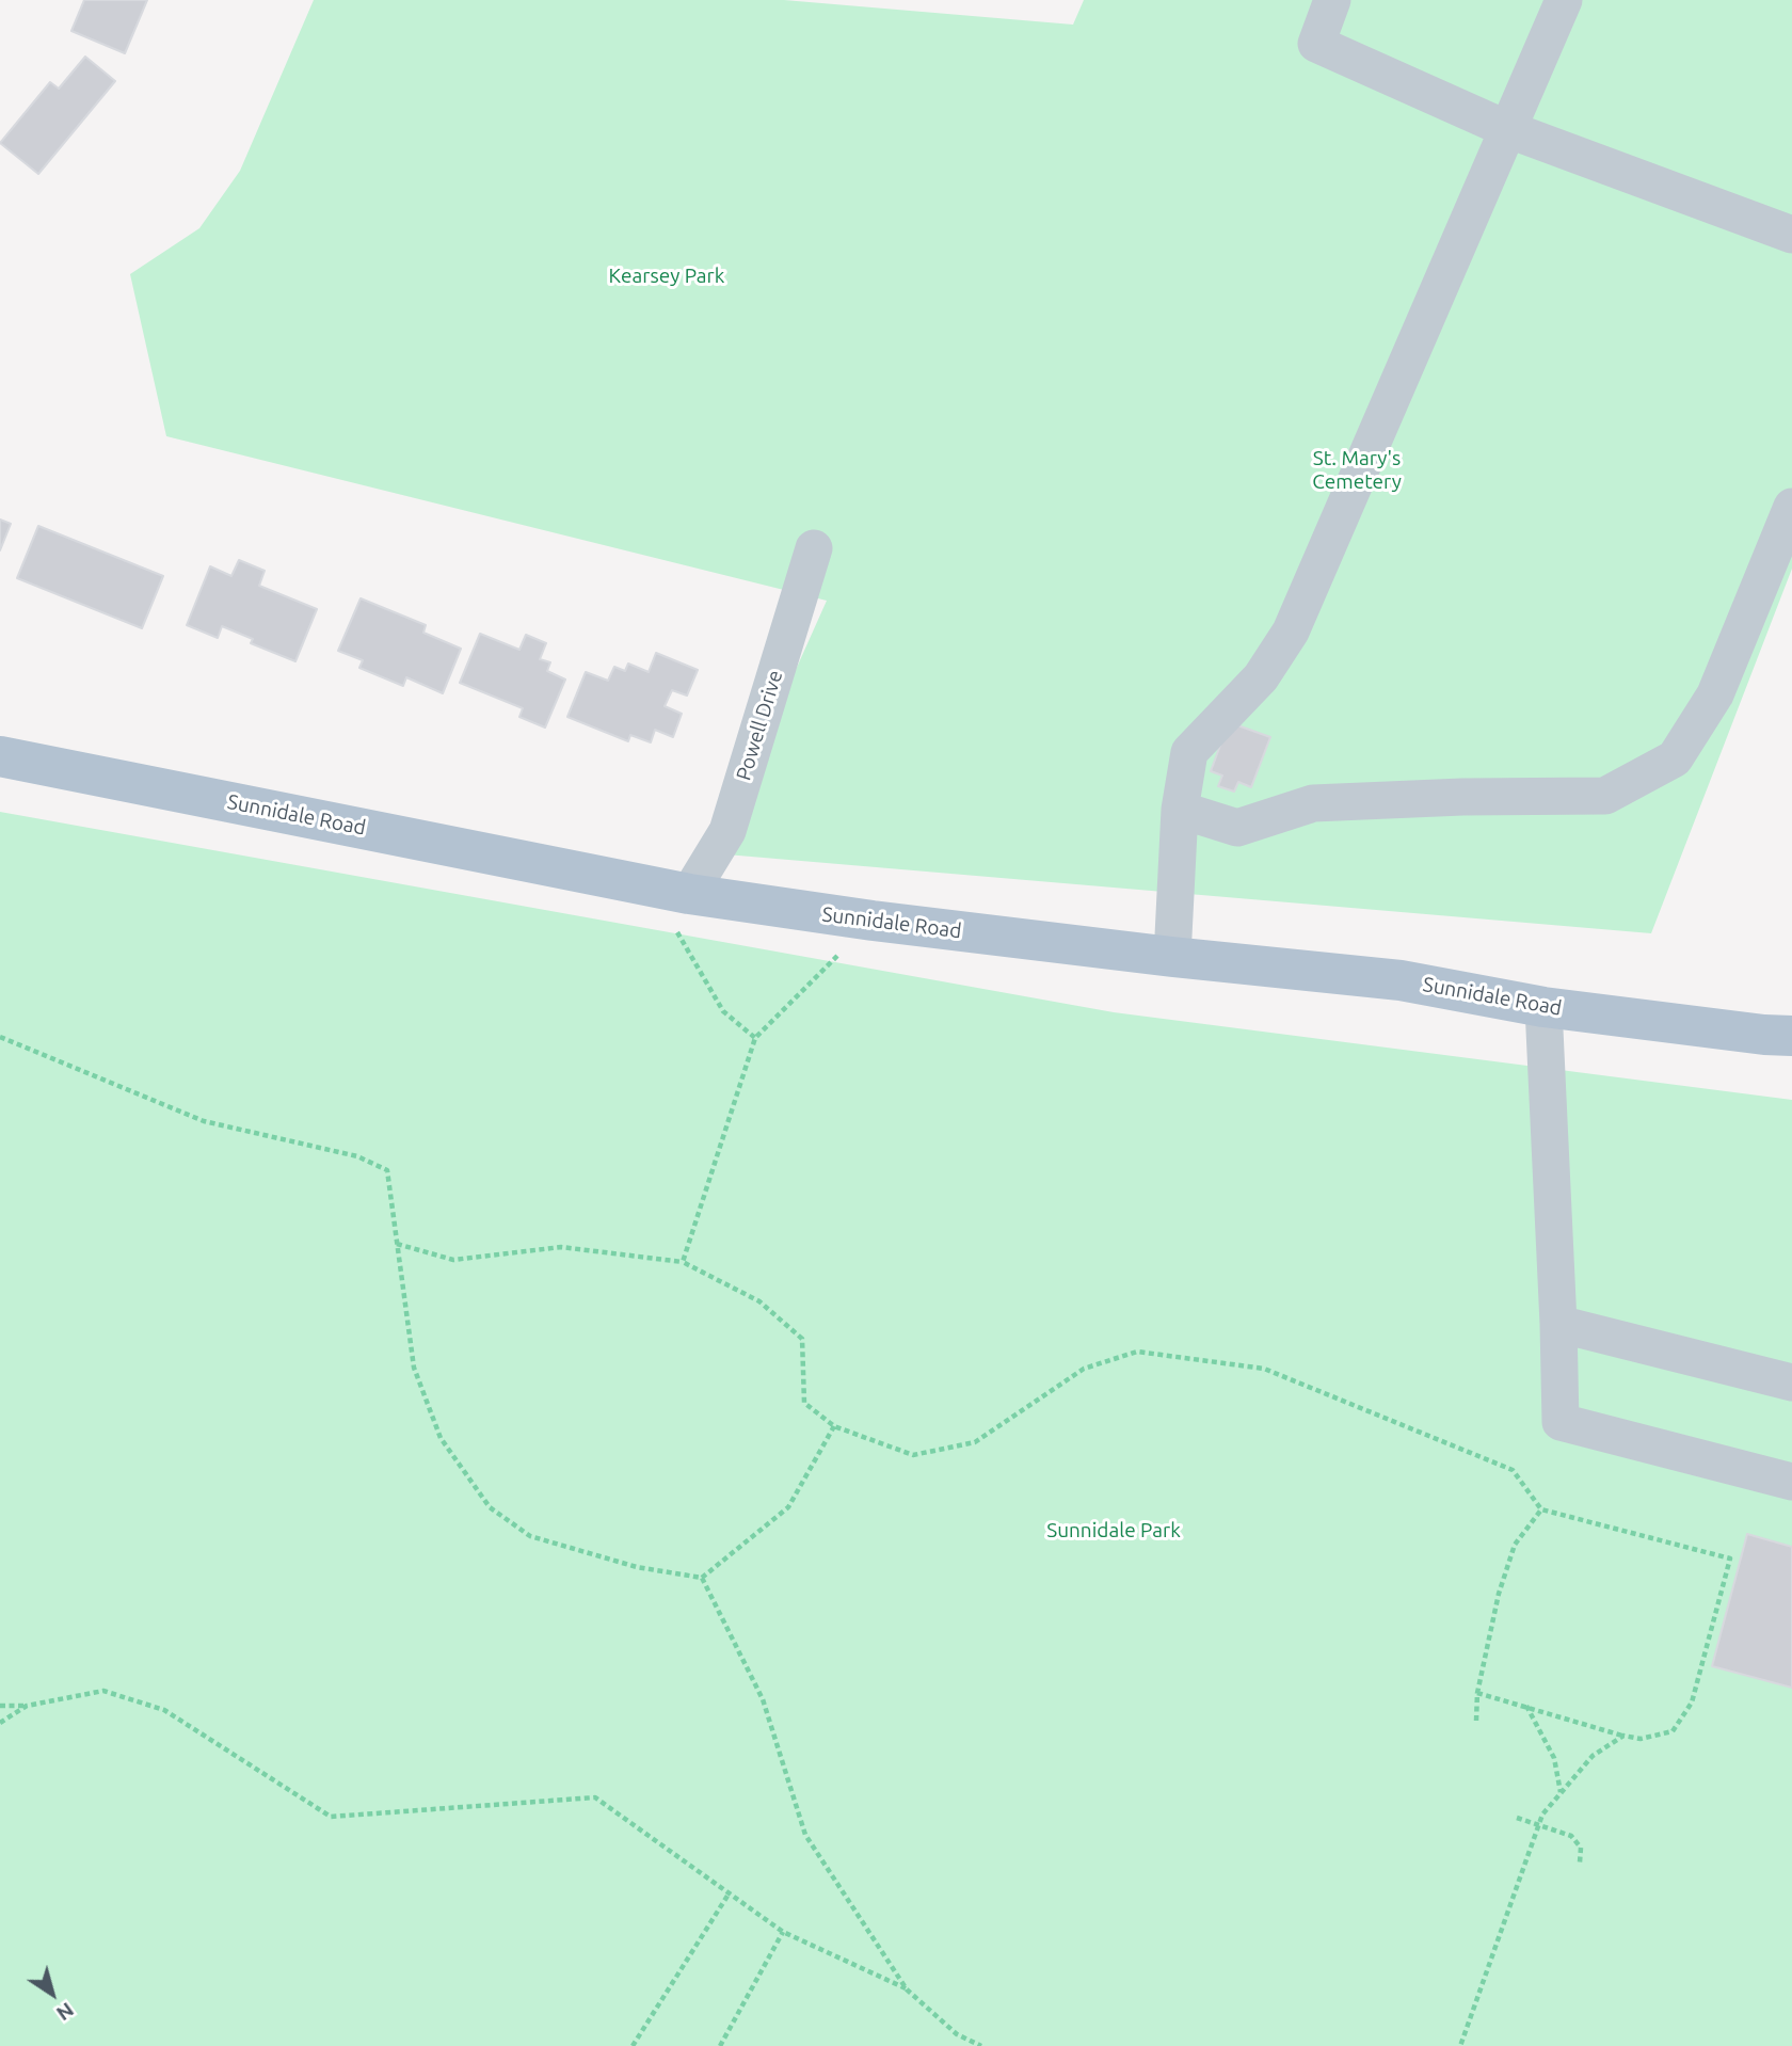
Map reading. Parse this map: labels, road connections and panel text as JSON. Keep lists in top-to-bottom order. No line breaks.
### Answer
{"streets":{"main road":["Sunnidale Road"],"street":["Powell Drive"]},"crossings":[["Powell Drive","Sunnidale Road"]],"parks":["Kearsey Park","St. Mary's Cemetery","Sunnidale Park"],"north":"bottom right"}
